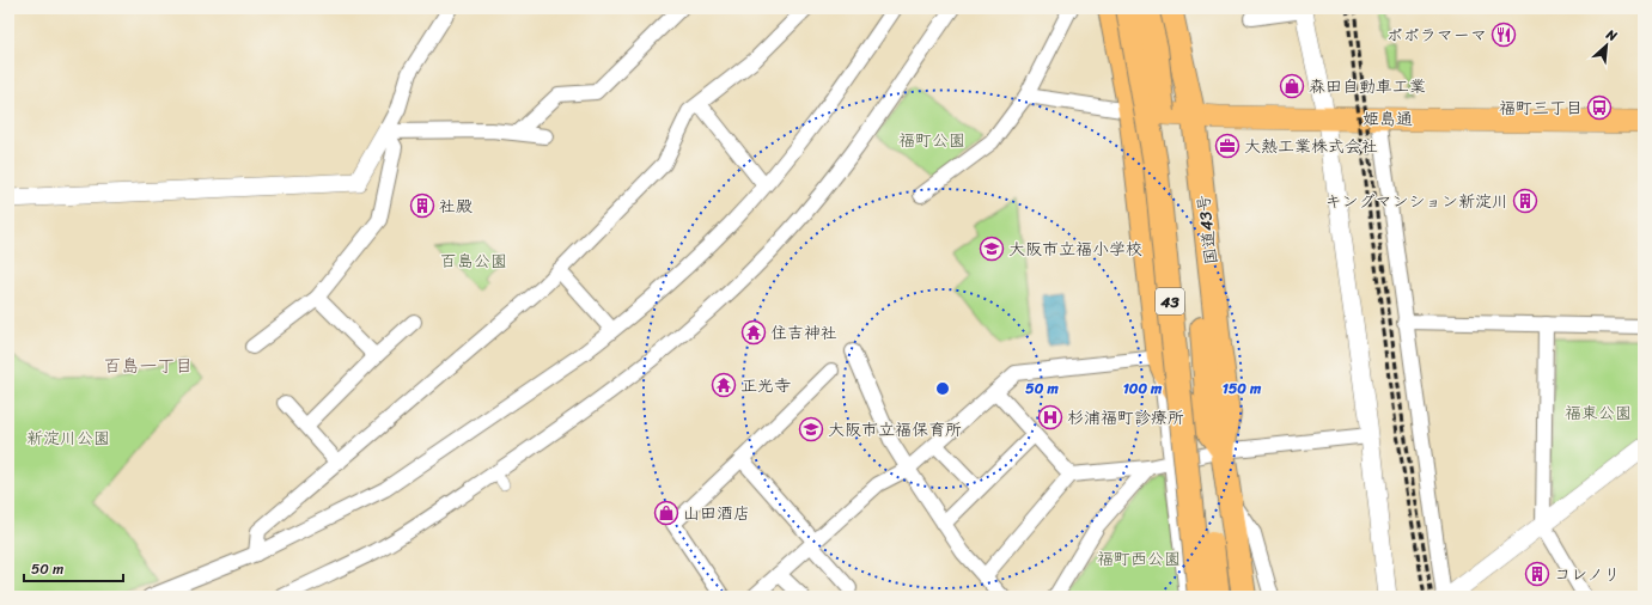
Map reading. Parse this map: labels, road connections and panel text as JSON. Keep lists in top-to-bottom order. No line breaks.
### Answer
{"streets":{"highway":["国道43号","43"],"main road":["姫島通"]},"crossings":[["姫島通","43"]],"districts":["百島一丁目"],"parks":["福町公園","百島公園","福東公園","新淀川公園","福町西公園"],"places":{"restaurant":["ポポラマーマ"],"shop":["森田自動車工業","山田酒店"],"bus stop":["福町三丁目"],"office":["大熱工業株式会社"],"building":["キングマンション新淀川","社殿","コレノリ"],"school or university":["大阪市立福小学校","大阪市立福保育所"],"temple":["住吉神社","正光寺"],"hospital":["杉浦福町診療所"]},"scale_bar":"50 m","north":"top right","rings":["50 m","100 m","150 m"]}
